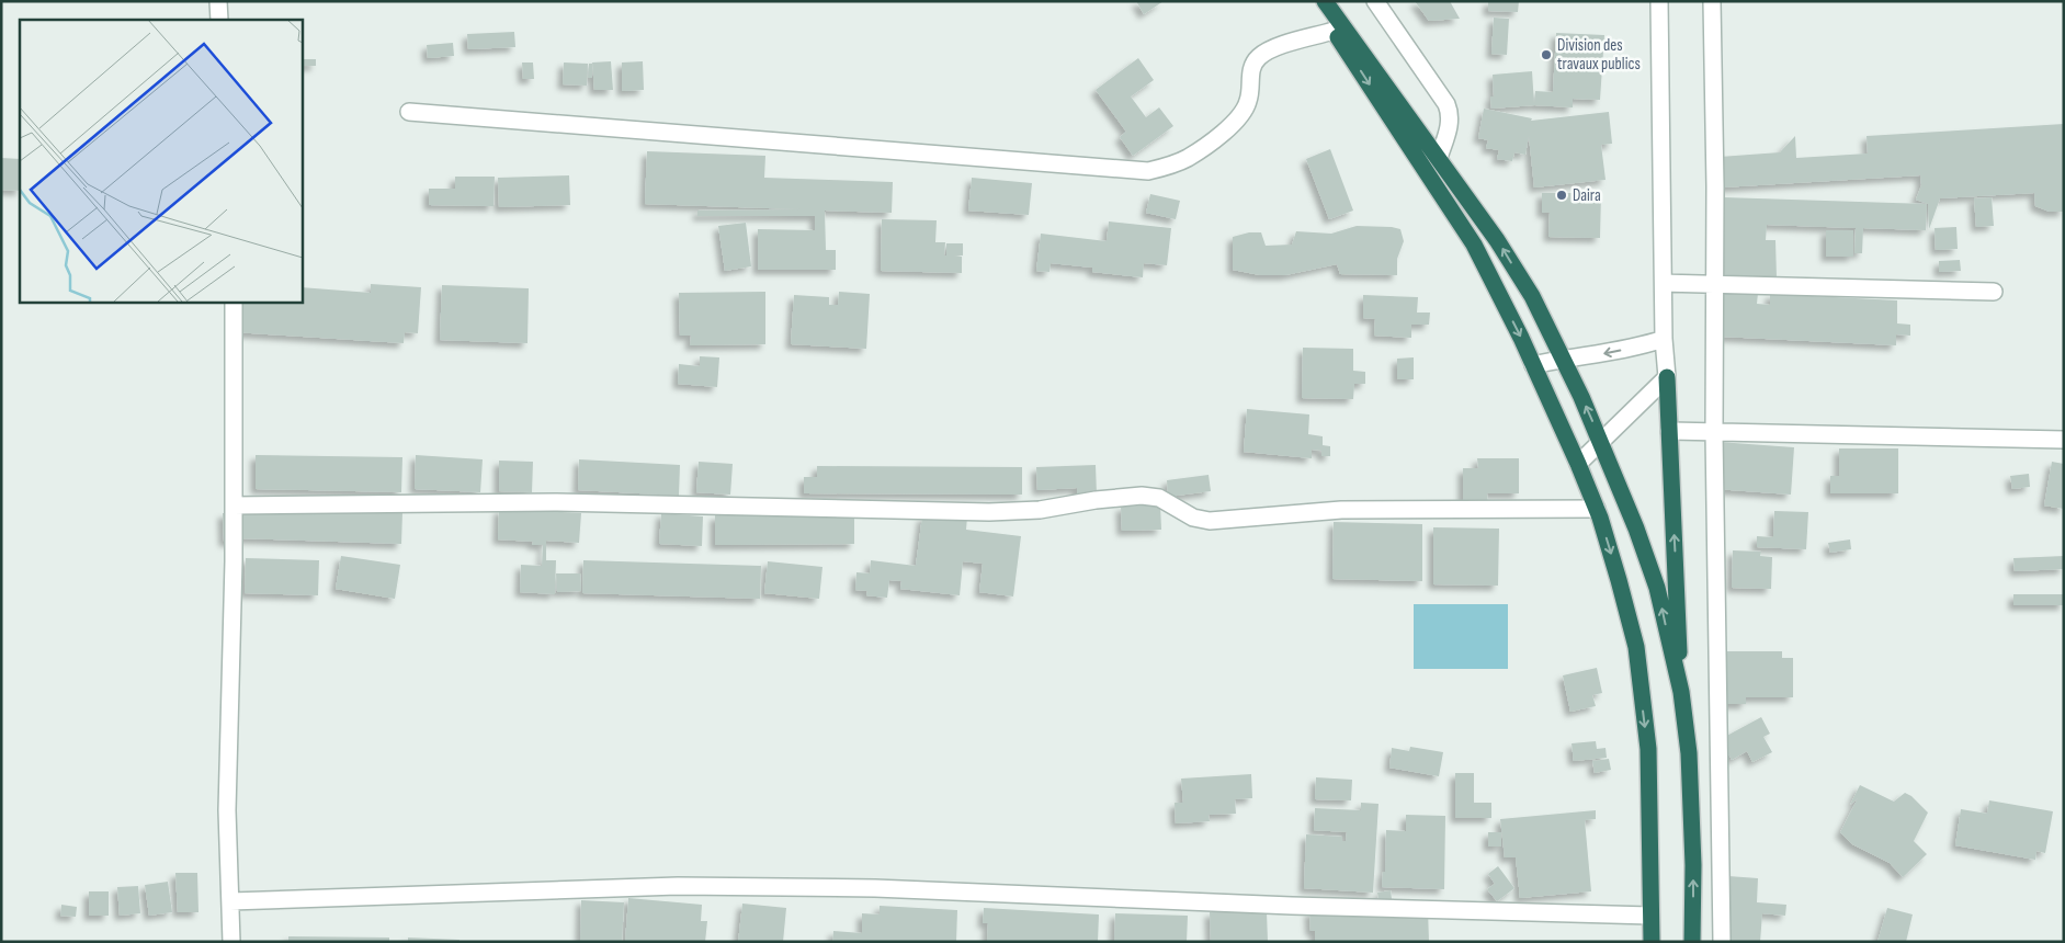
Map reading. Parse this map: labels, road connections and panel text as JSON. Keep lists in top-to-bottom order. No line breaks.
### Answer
{"places":["Division des travaux publics","Daira"]}
